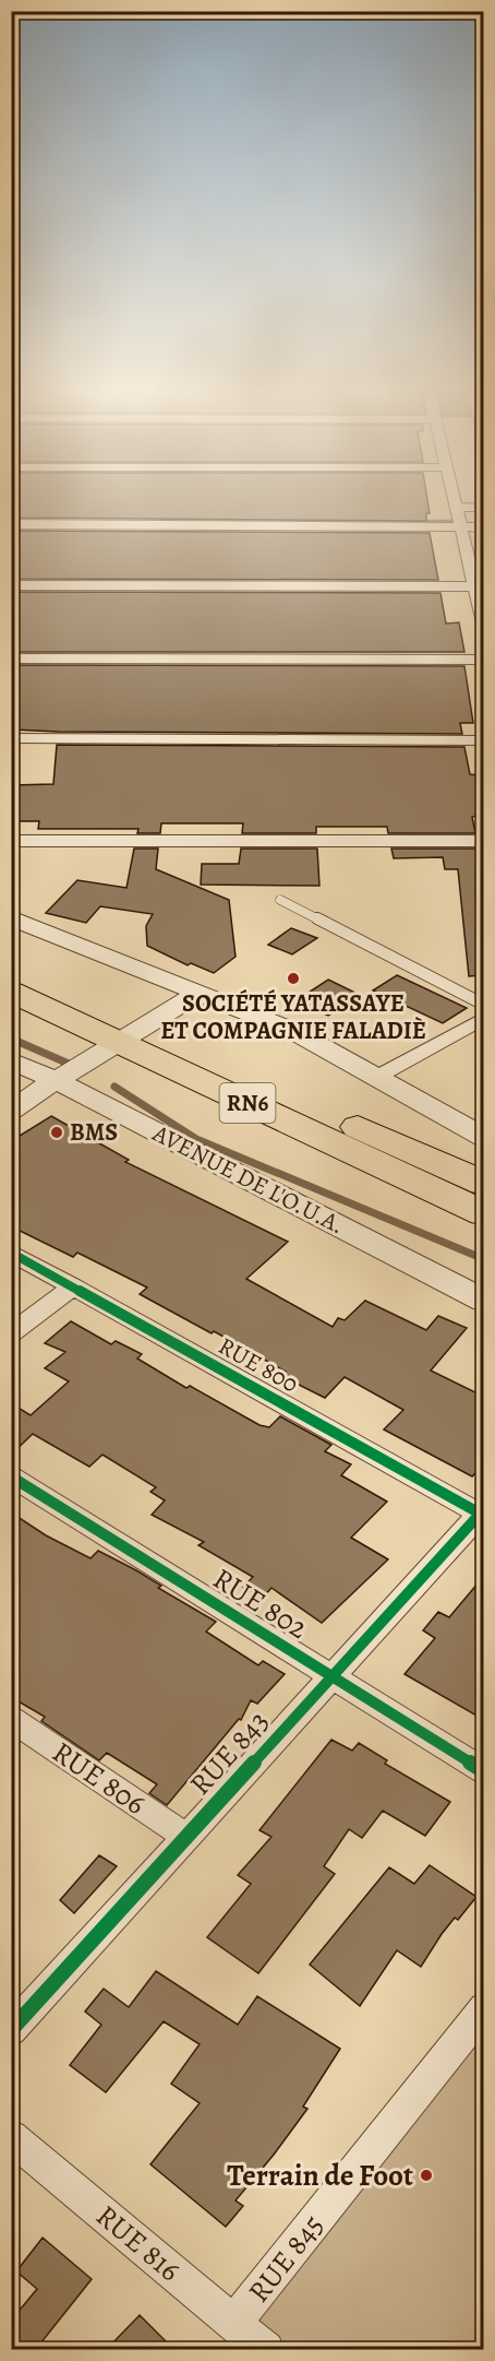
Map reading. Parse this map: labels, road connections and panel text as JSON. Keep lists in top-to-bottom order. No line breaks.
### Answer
{"streets":{"highway":["RN6"],"street":["AVENUE DE L'O.U.A.","RUE 800","RUE 802","RUE 843","RUE 806","RUE 816","RUE 845"]},"crossings":[["RUE 800","RUE 843"],["RUE 802","RUE 843"],["RUE 843","RUE 806"],["RUE 816","RUE 845"]],"places":["SOCIÉTÉ YATASSAYE ET COMPAGNIE FALADIÈ","BMS","Terrain de Foot"]}
